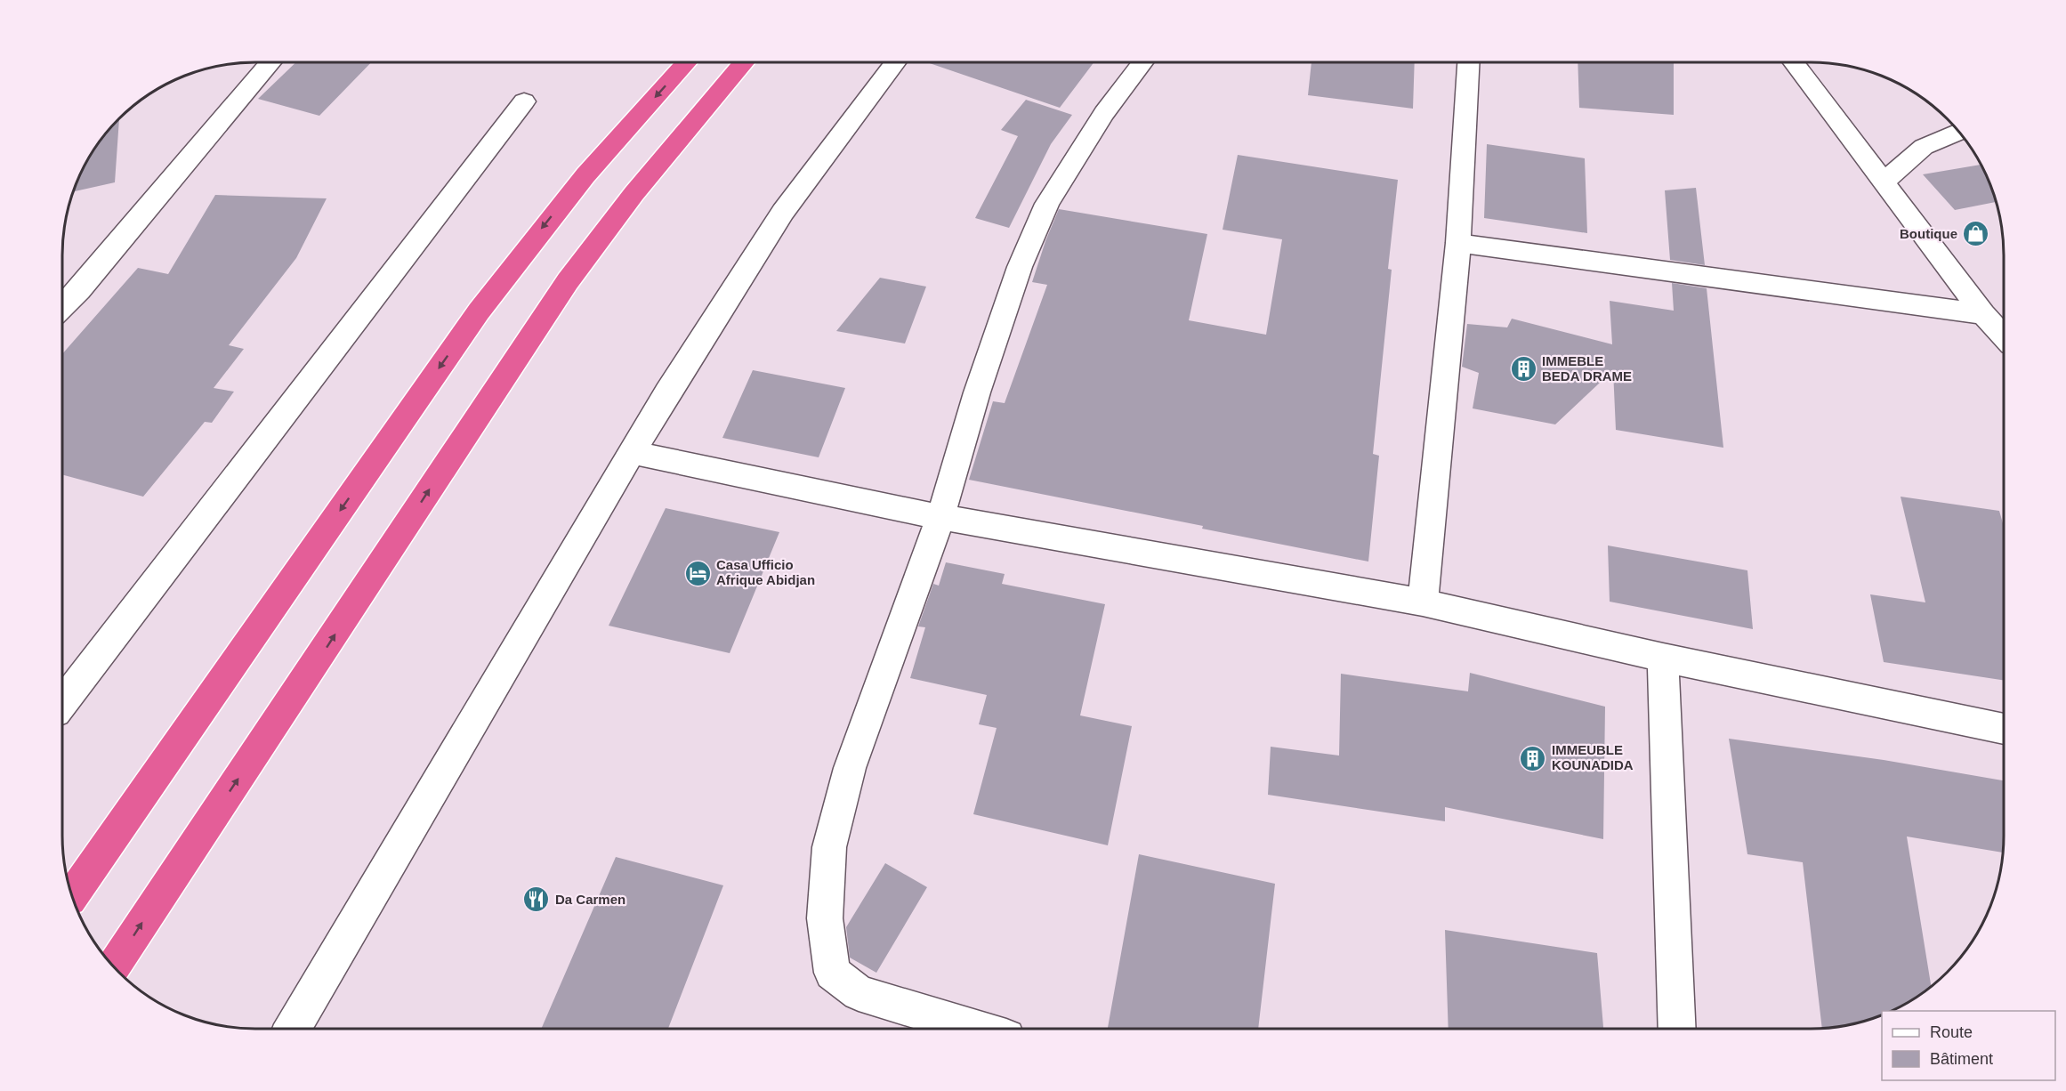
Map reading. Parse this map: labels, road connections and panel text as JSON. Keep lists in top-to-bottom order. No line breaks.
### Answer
{"places":{"shop":["Boutique"],"building":["IMMEBLE BEDA DRAME","IMMEUBLE KOUNADIDA"],"hotel":["Casa Ufficio Afrique Abidjan"],"restaurant":["Da Carmen"]},"legend":["Route","Bâtiment"]}
